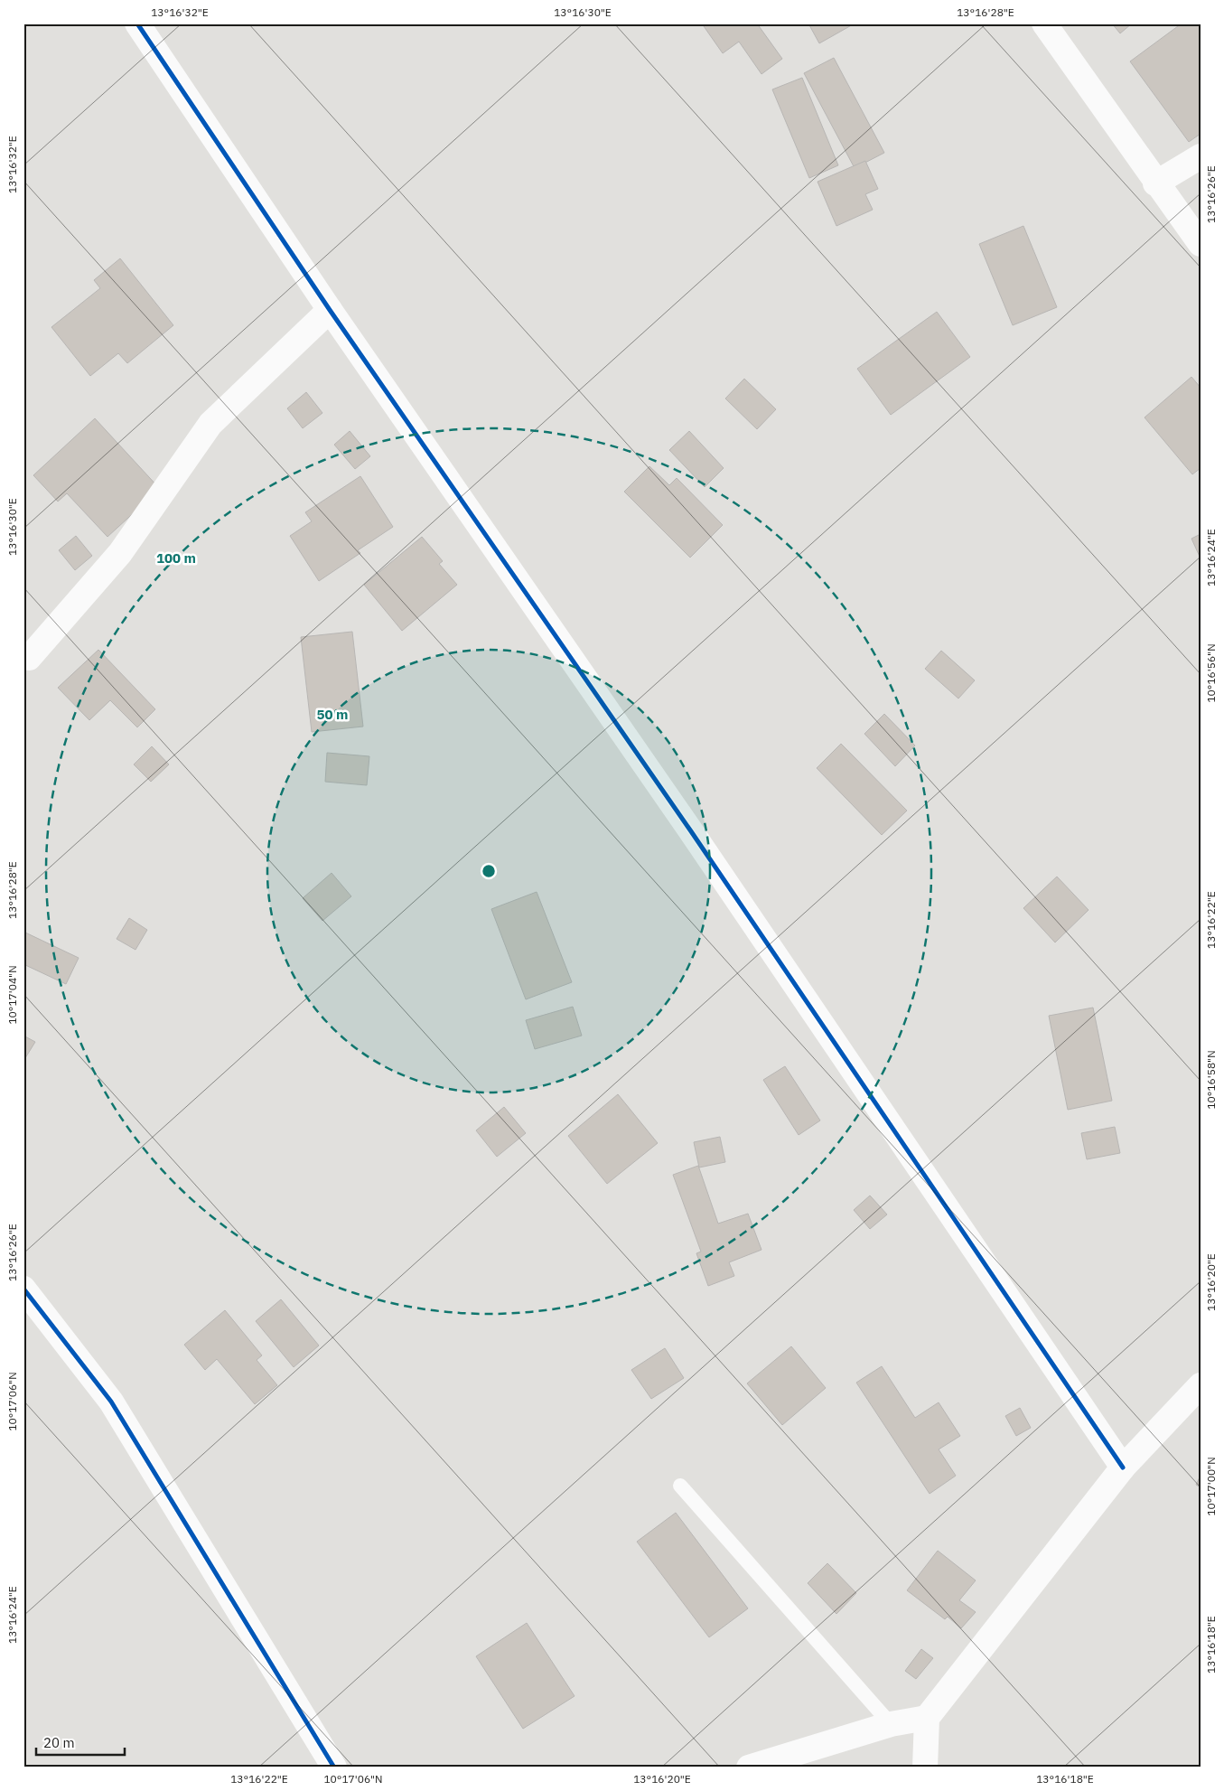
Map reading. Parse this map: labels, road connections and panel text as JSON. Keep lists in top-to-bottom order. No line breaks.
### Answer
{"scale_bar":"20 m","coordinates":["13°16'32\"E","13°16'30\"E","13°16'28\"E","13°16'26\"E","13°16'24\"E","10°16'56\"N","13°16'22\"E","10°17'04\"N","10°16'58\"N","13°16'20\"E","10°17'06\"N","10°17'00\"N","13°16'18\"E"],"rings":["100 m","50 m"]}
